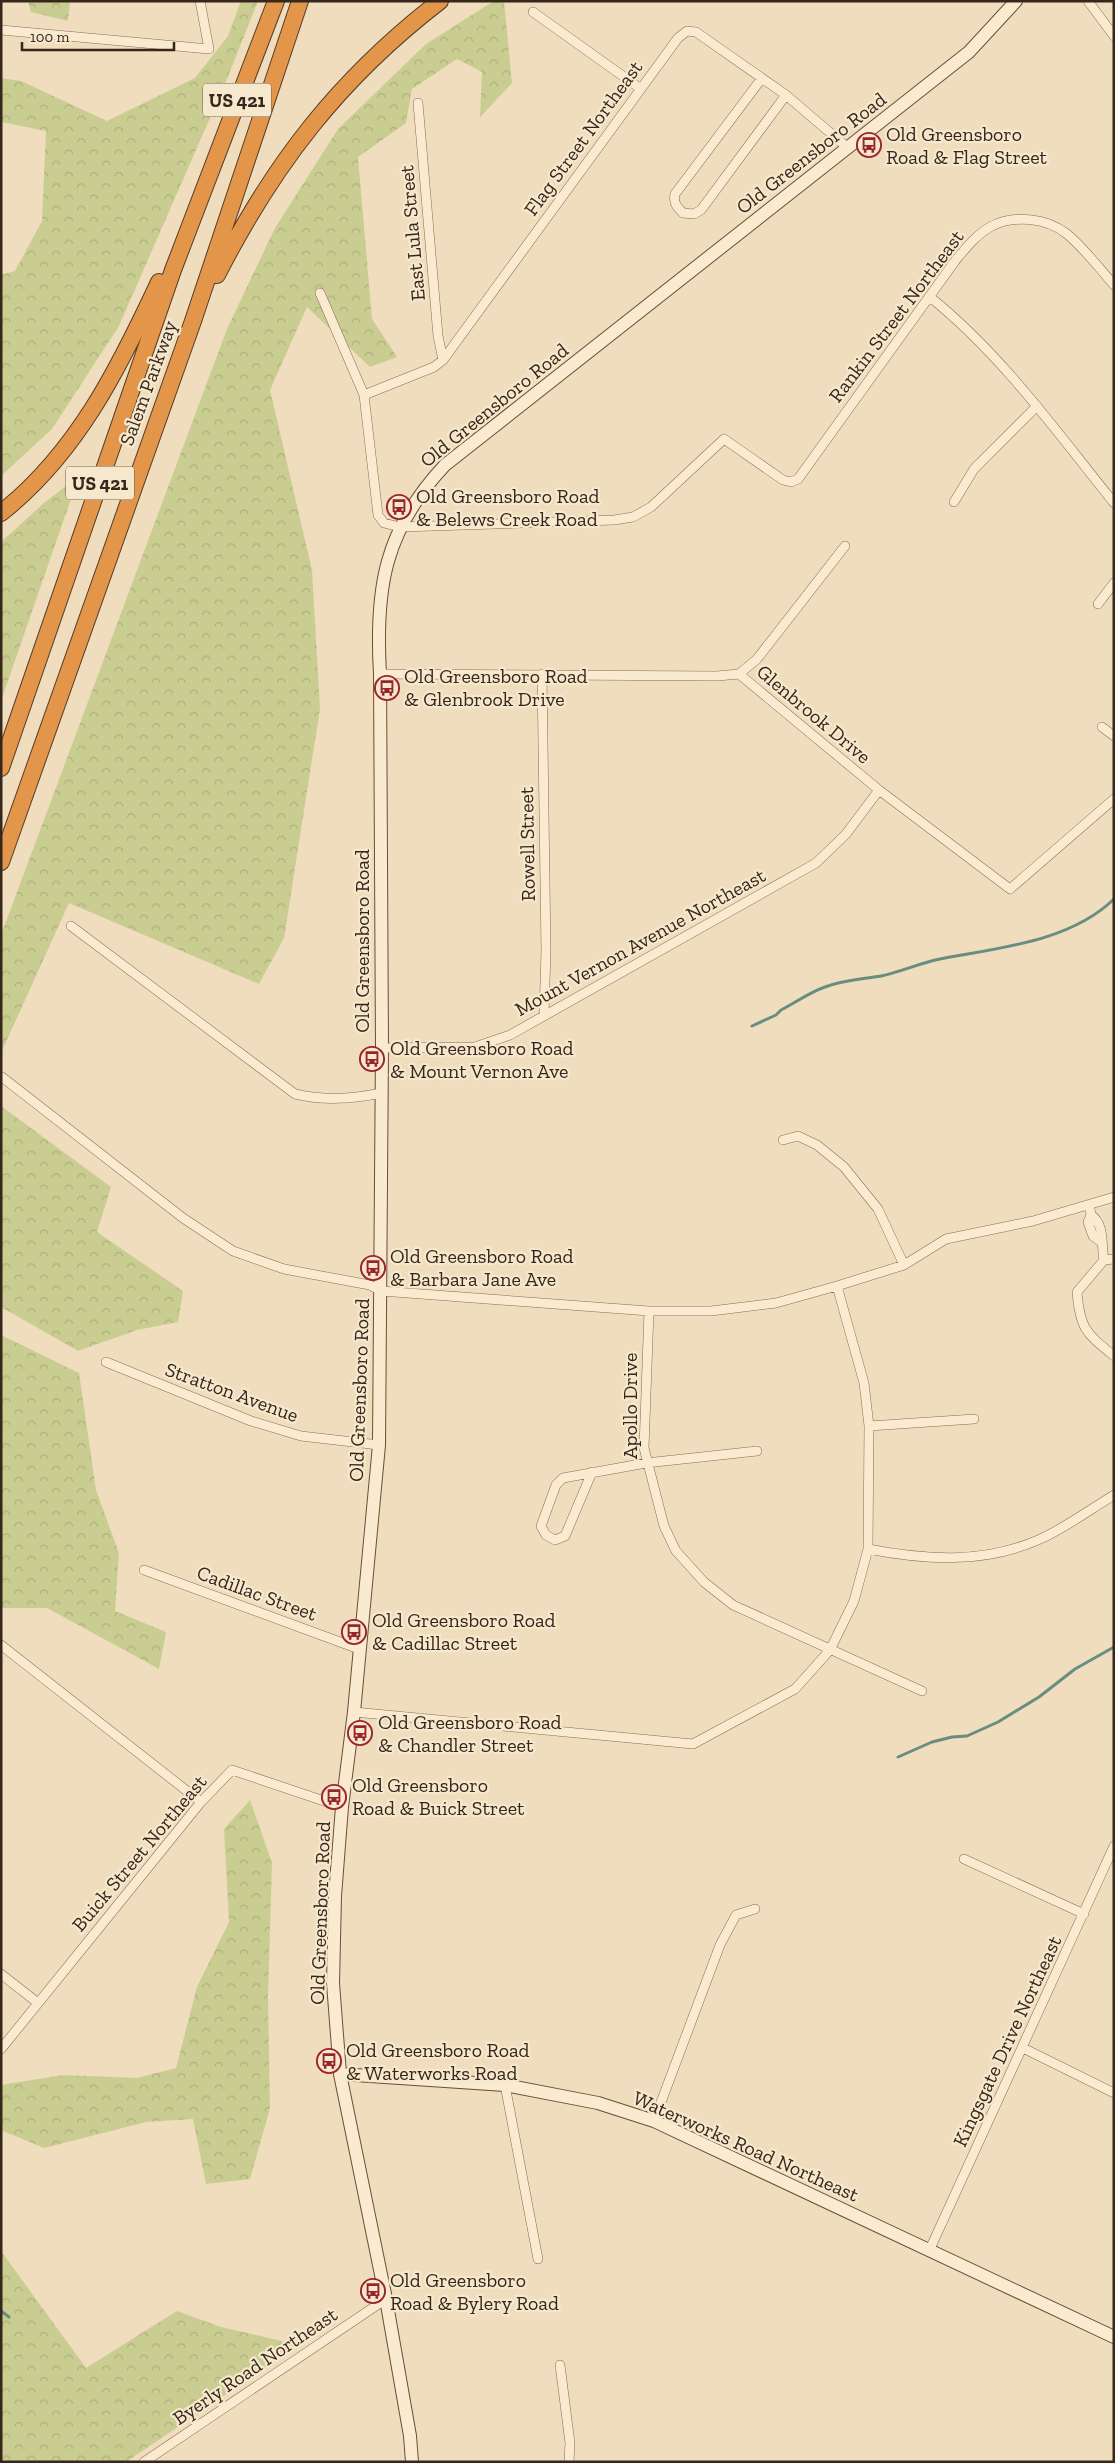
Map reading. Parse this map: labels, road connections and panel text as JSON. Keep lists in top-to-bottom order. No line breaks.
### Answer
{"streets":{"highway":["US 421","Salem Parkway"],"street":["Flag Street Northeast","Old Greensboro Road","East Lula Street","Rankin Street Northeast","Glenbrook Drive","Rowell Street","Mount Vernon Avenue Northeast","Stratton Avenue","Apollo Drive","Cadillac Street","Buick Street Northeast","Kingsgate Drive Northeast","Waterworks Road Northeast","Byerly Road Northeast"]},"crossings":[["Flag Street Northeast","Old Greensboro Road"],["Flag Street Northeast","East Lula Street"],["Old Greensboro Road","Rankin Street Northeast"],["Old Greensboro Road","Glenbrook Drive"],["Old Greensboro Road","Mount Vernon Avenue Northeast"],["Old Greensboro Road","Stratton Avenue"],["Old Greensboro Road","Cadillac Street"],["Old Greensboro Road","Buick Street Northeast"],["Old Greensboro Road","Waterworks Road Northeast"],["Old Greensboro Road","Byerly Road Northeast"],["Glenbrook Drive","Rowell Street"],["Glenbrook Drive","Mount Vernon Avenue Northeast"],["Rowell Street","Mount Vernon Avenue Northeast"],["Kingsgate Drive Northeast","Waterworks Road Northeast"]],"places":{"bus stop":["Old Greensboro Road & Flag Street","Old Greensboro Road & Belews Creek Road","Old Greensboro Road & Glenbrook Drive","Old Greensboro Road & Mount Vernon Ave","Old Greensboro Road & Barbara Jane Ave","Old Greensboro Road & Cadillac Street","Old Greensboro Road & Chandler Street","Old Greensboro Road & Buick Street","Old Greensboro Road & Waterworks Road","Old Greensboro Road & Bylery Road"]},"scale_bar":"100 m"}
